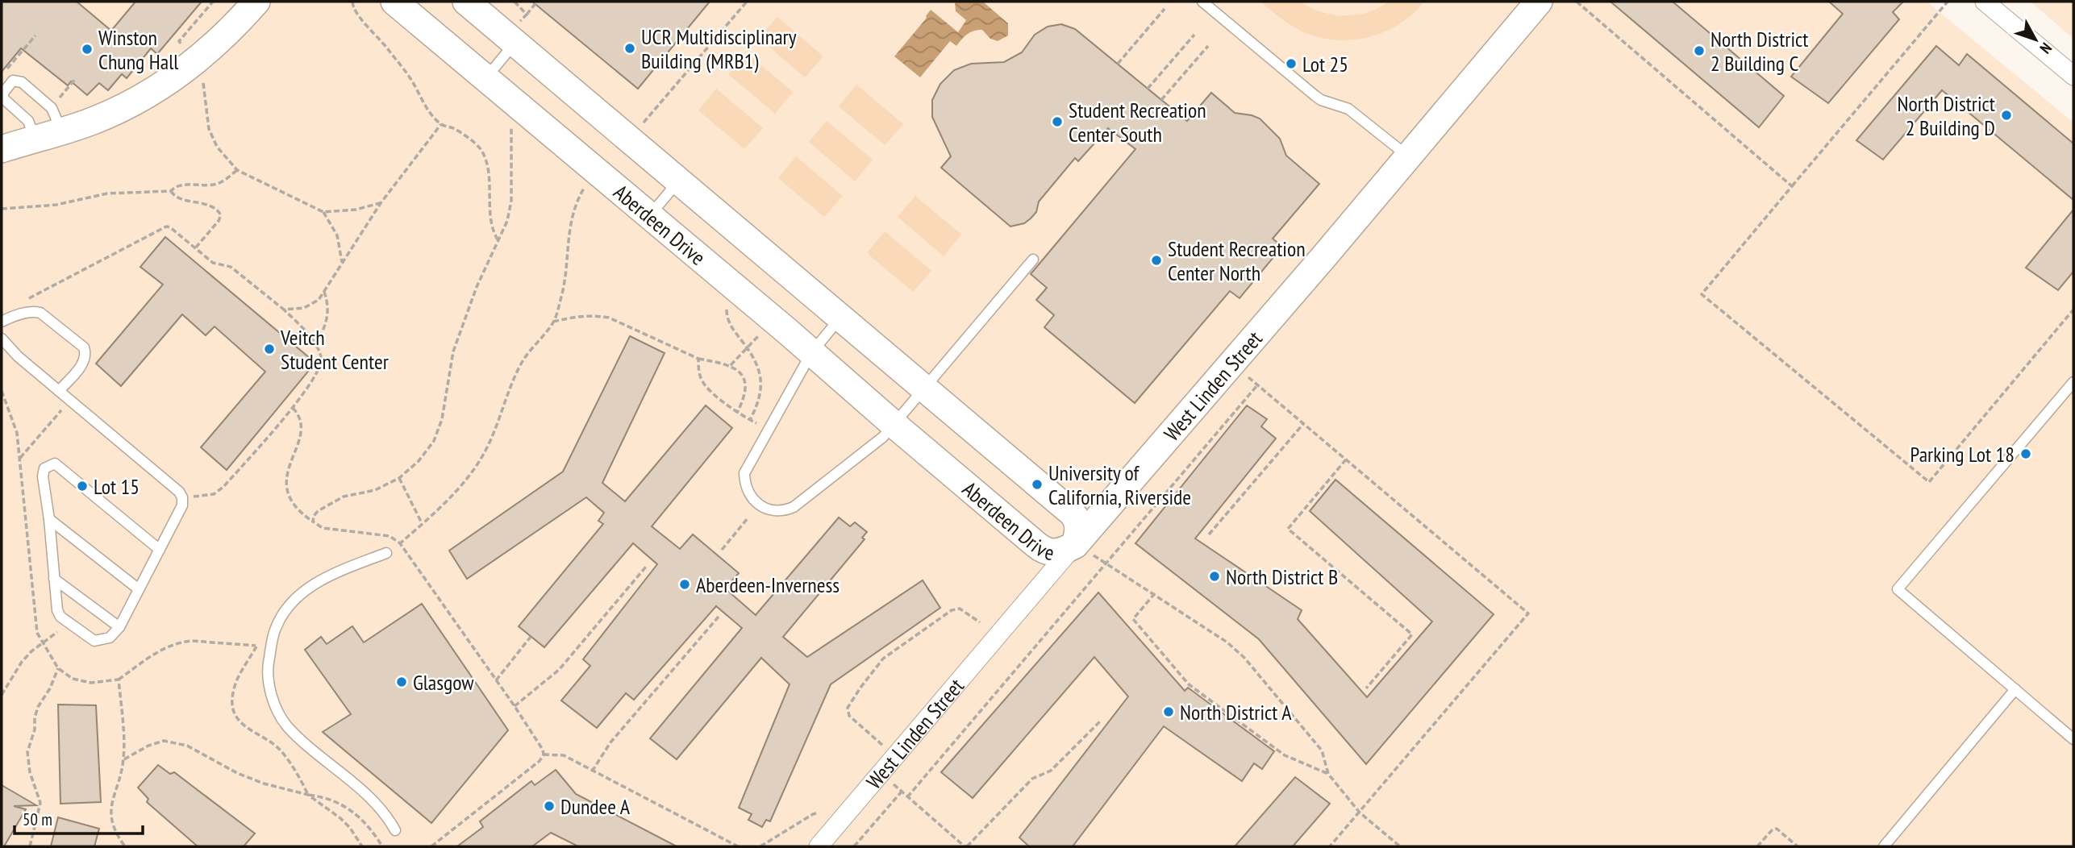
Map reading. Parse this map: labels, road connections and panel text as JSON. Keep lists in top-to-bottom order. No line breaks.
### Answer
{"streets":{"street":["Aberdeen Drive","West Linden Street"]},"crossings":[["Aberdeen Drive","West Linden Street"]],"places":["UCR Multidisciplinary Building (MRB1)","Winston Chung Hall","North District 2 Building C","Lot 25","North District 2 Building D","Student Recreation Center South","Student Recreation Center North","Veitch Student Center","Parking Lot 18","University of California, Riverside","Lot 15","North District B","Aberdeen-Inverness","Glasgow","North District A","Dundee A"],"scale_bar":"50 m","north":"bottom right"}
